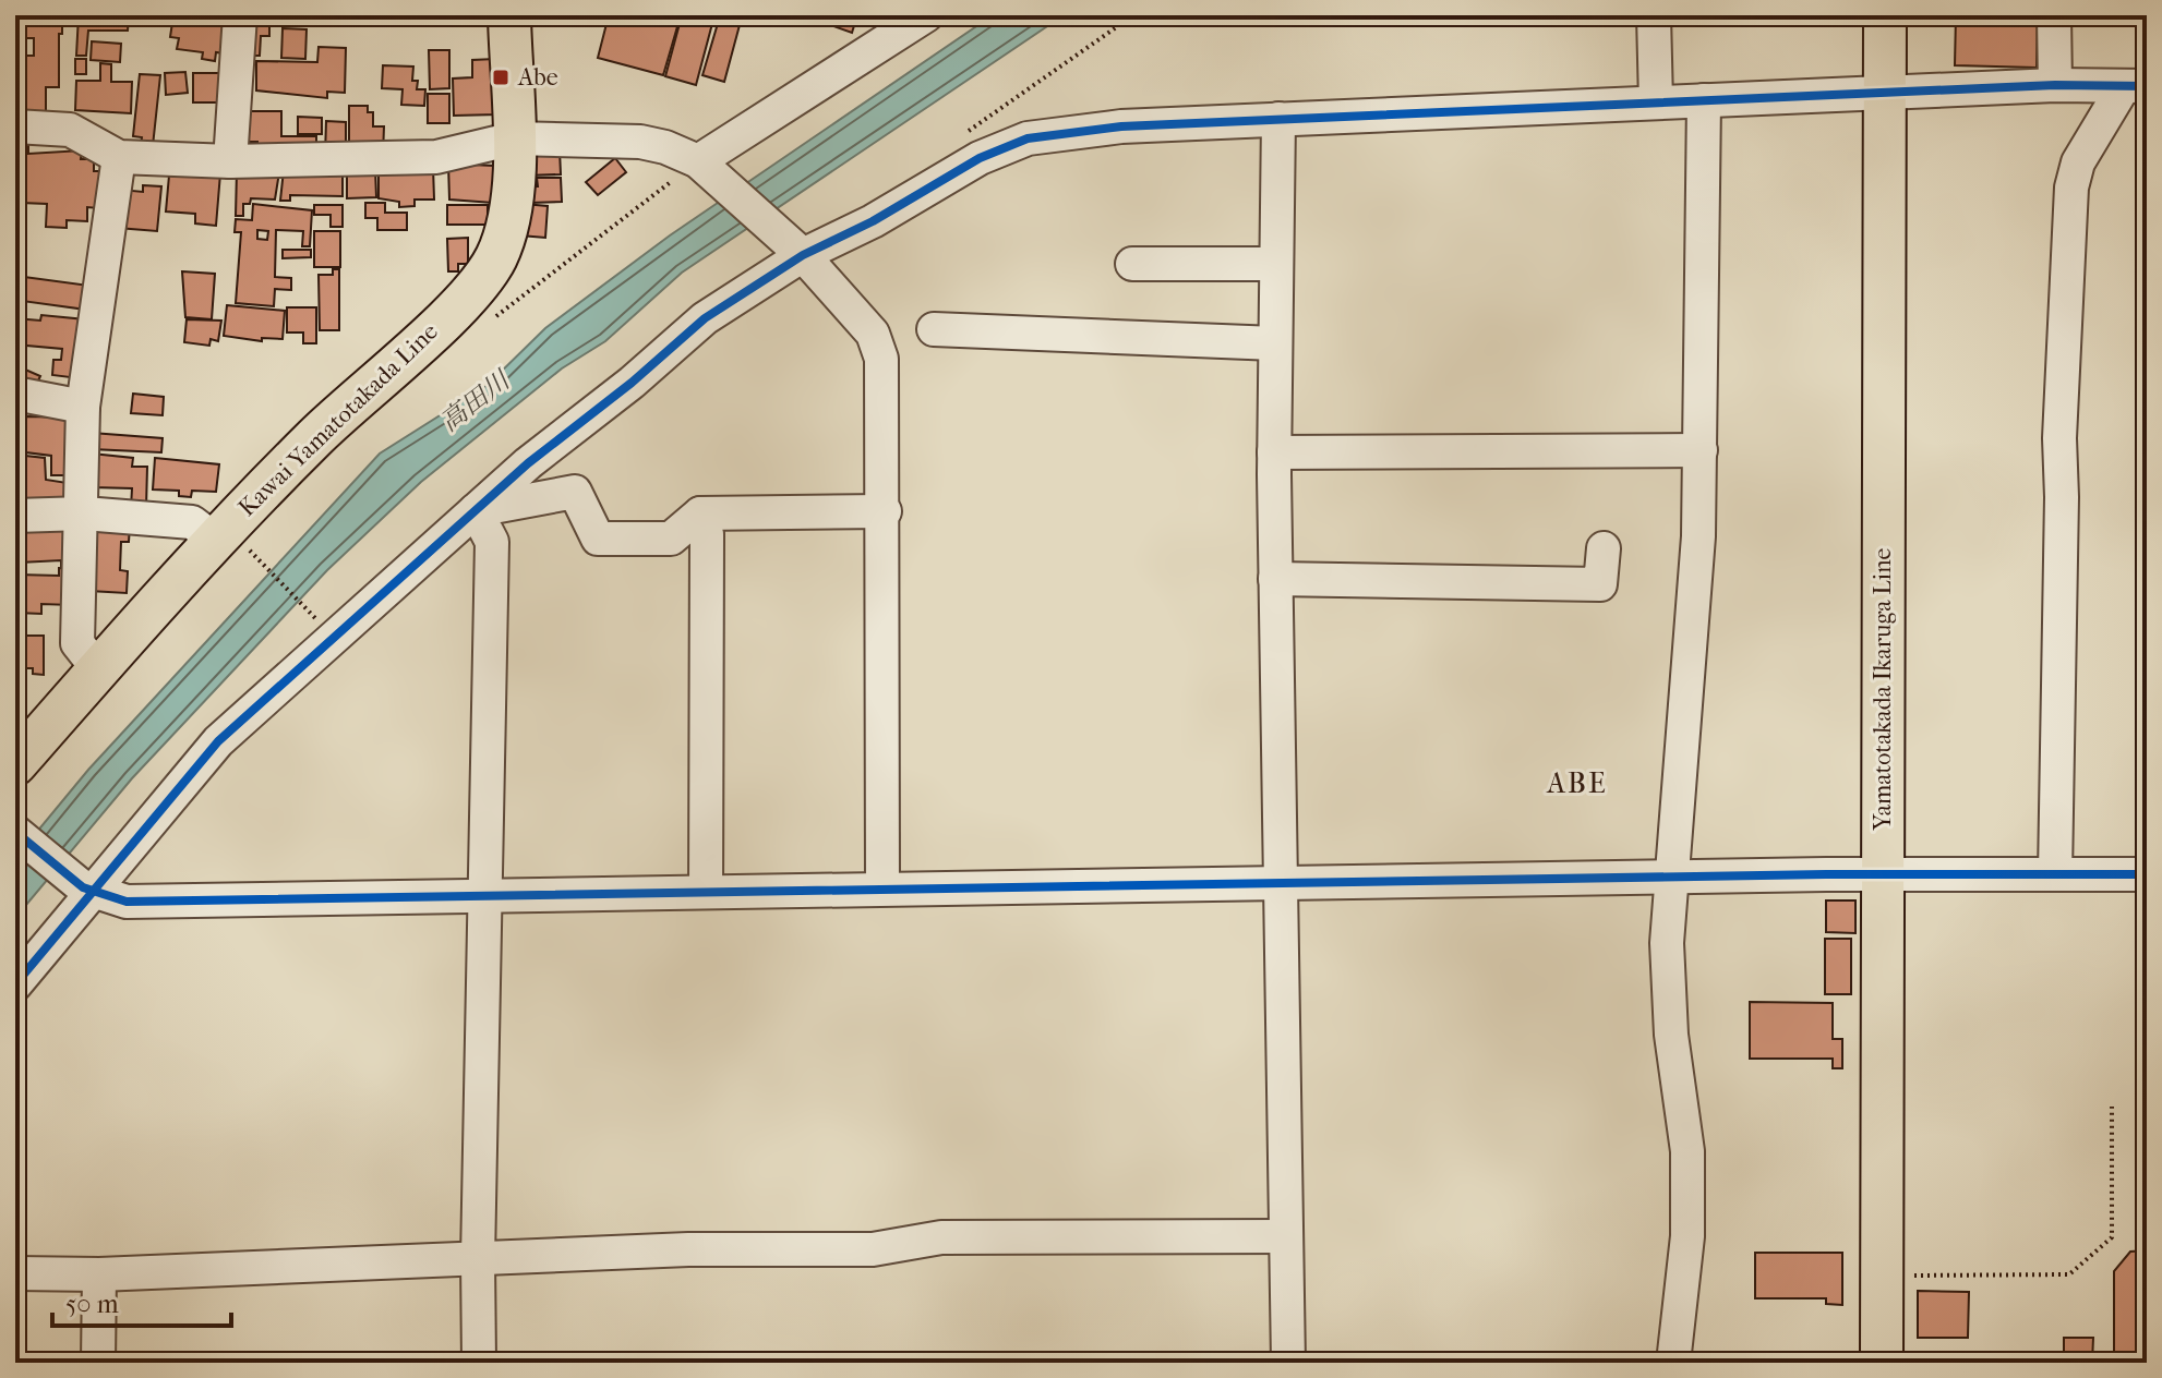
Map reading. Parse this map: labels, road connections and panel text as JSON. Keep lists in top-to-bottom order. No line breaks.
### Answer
{"streets":{"main road":["Kawai Yamatotakada Line","Yamatotakada Ikaruga Line"]},"districts":["ABE"],"water":["高田川"],"places":{"transit":["Abe"]},"scale_bar":"50 m"}
